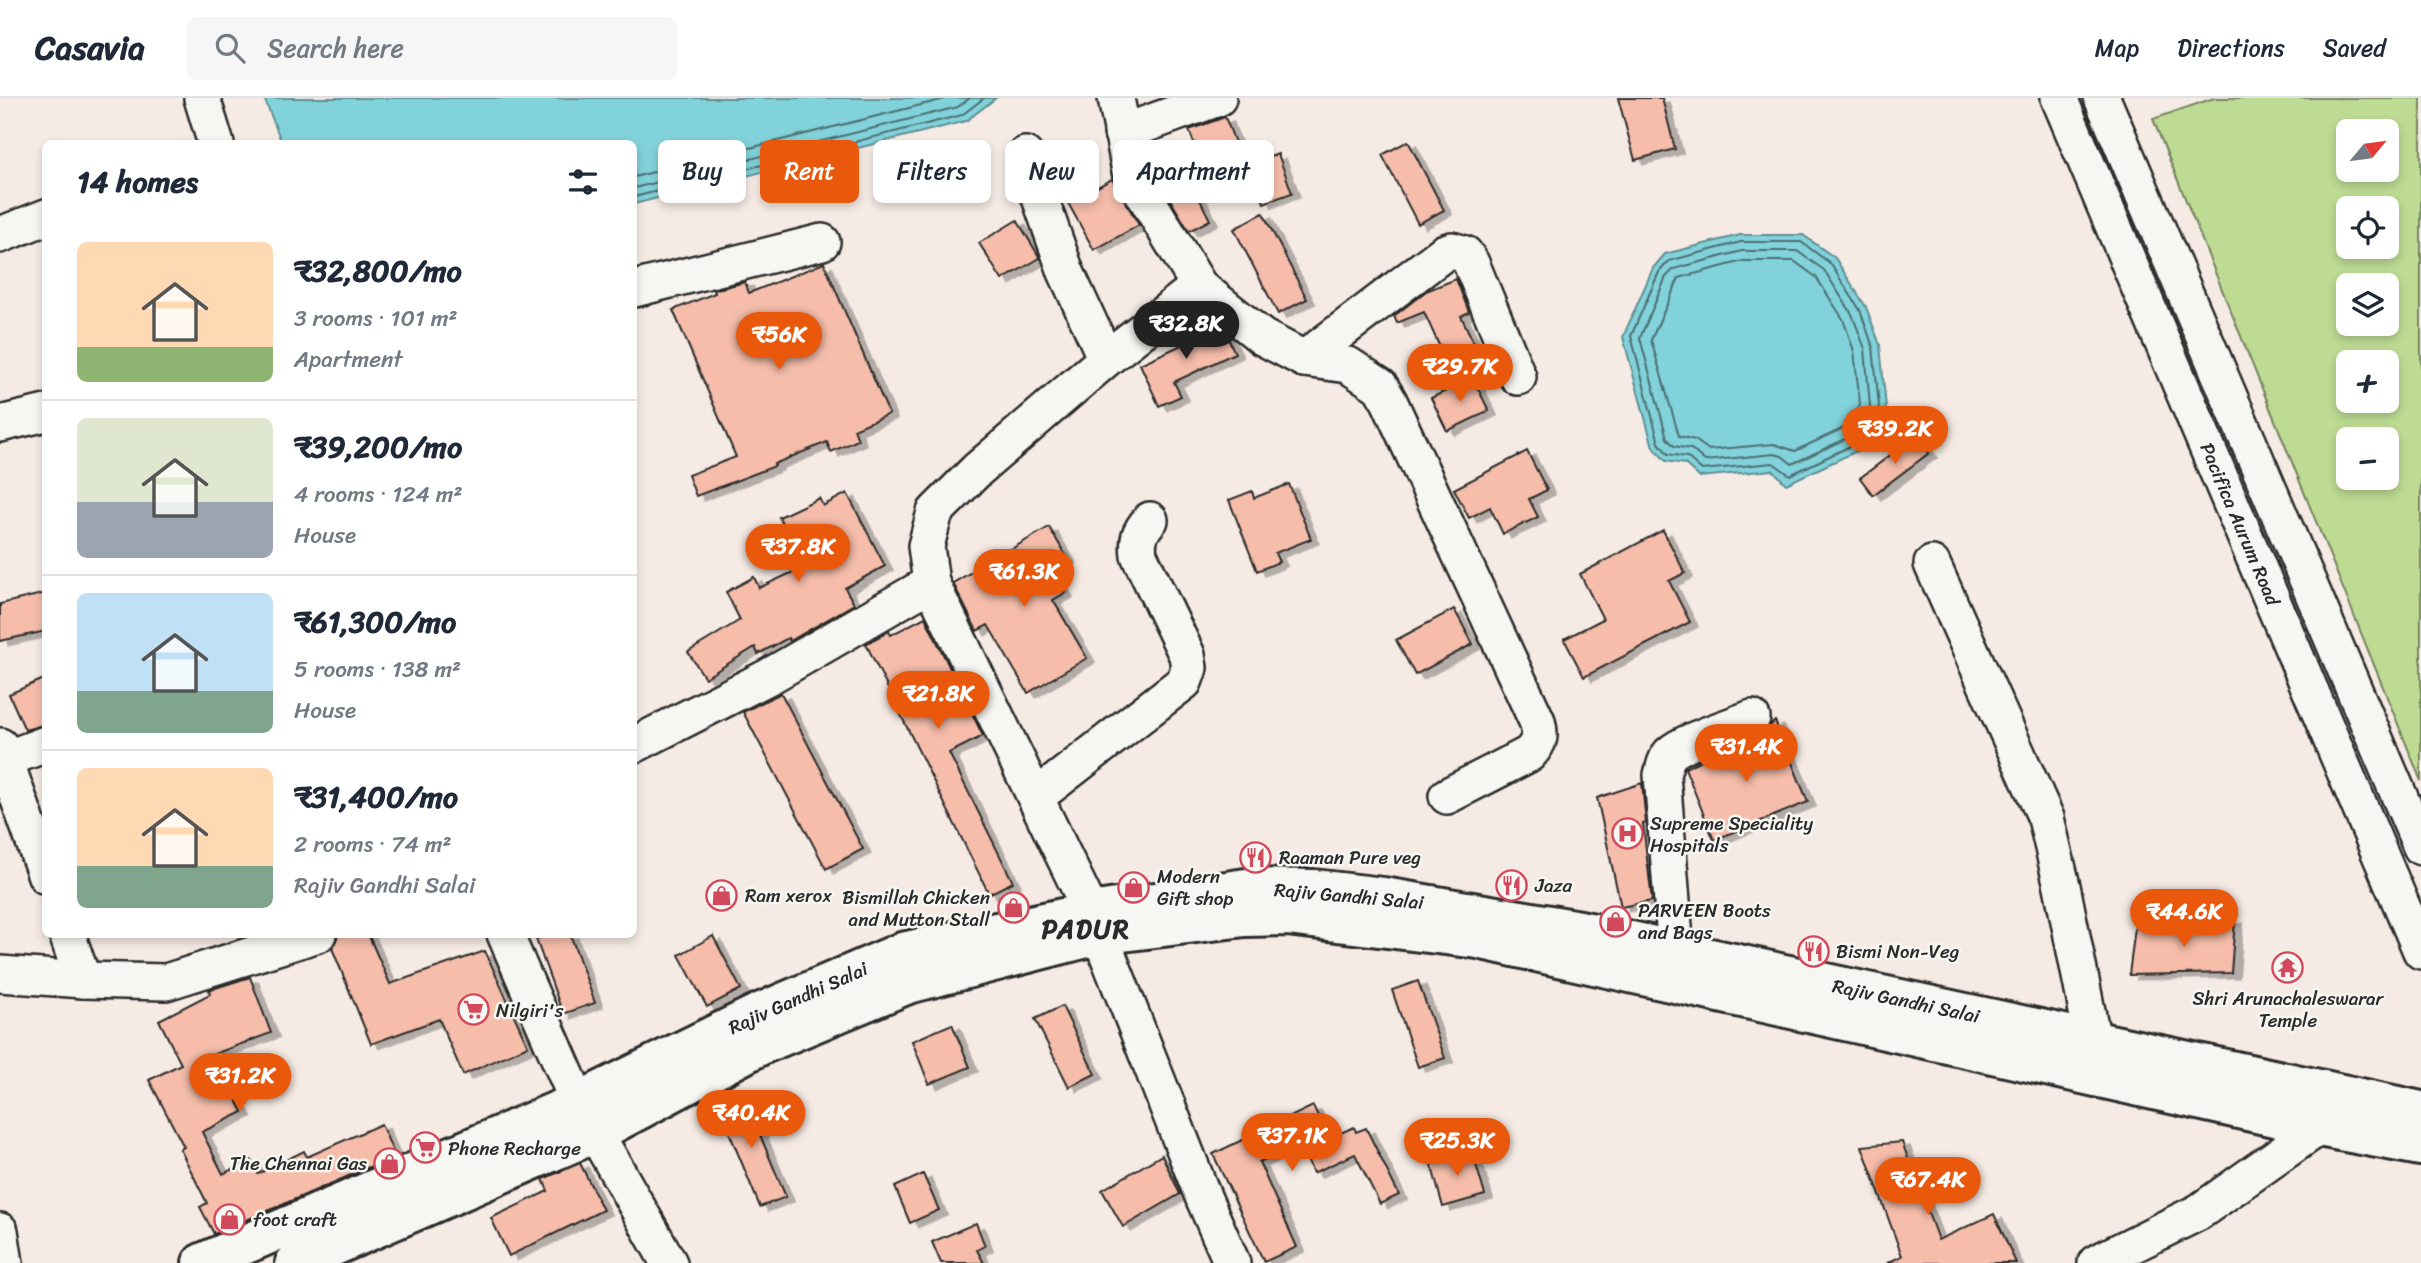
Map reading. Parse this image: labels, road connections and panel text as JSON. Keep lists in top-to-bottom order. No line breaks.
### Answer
{"streets":{"main road":["Rajiv Gandhi Salai"],"street":["Pacifica Aurum Road"]},"districts":["PADUR"],"places":{"hospital":["Supreme Speciality Hospitals"],"restaurant":["Raaman Pure veg","Jaza","Bismi Non-Veg"],"shop":["Modern Gift shop","Ram xerox","Bismillah Chicken and Mutton Stall","PARVEEN Boots and Bags","The Chennai Gas","foot craft"],"temple":["Shri Arunachaleswarar Temple"],"supermarket":["Nilgiri's","Phone Recharge"]},"north":"top right","page":{"header":"Casavia","search":"Search here","nav":["Map","Directions","Saved"],"map_buttons":["+","−"],"chip":["Buy","Rent","Filters","New","Apartment"],"heading":"14 homes","list":[{"name":"₹32,800/mo","note":"3 rooms · 101 m² · Apartment"},{"name":"₹39,200/mo","note":"4 rooms · 124 m² · House"},{"name":"₹61,300/mo","note":"5 rooms · 138 m² · House"},{"name":"₹31,400/mo","note":"2 rooms · 74 m² · Rajiv Gandhi Salai"}],"price":["₹32.8K","₹56K","₹29.7K","₹39.2K","₹37.8K","₹61.3K","₹21.8K","₹31.4K","₹44.6K","₹31.2K","₹40.4K","₹37.1K","₹25.3K","₹67.4K"]}}
